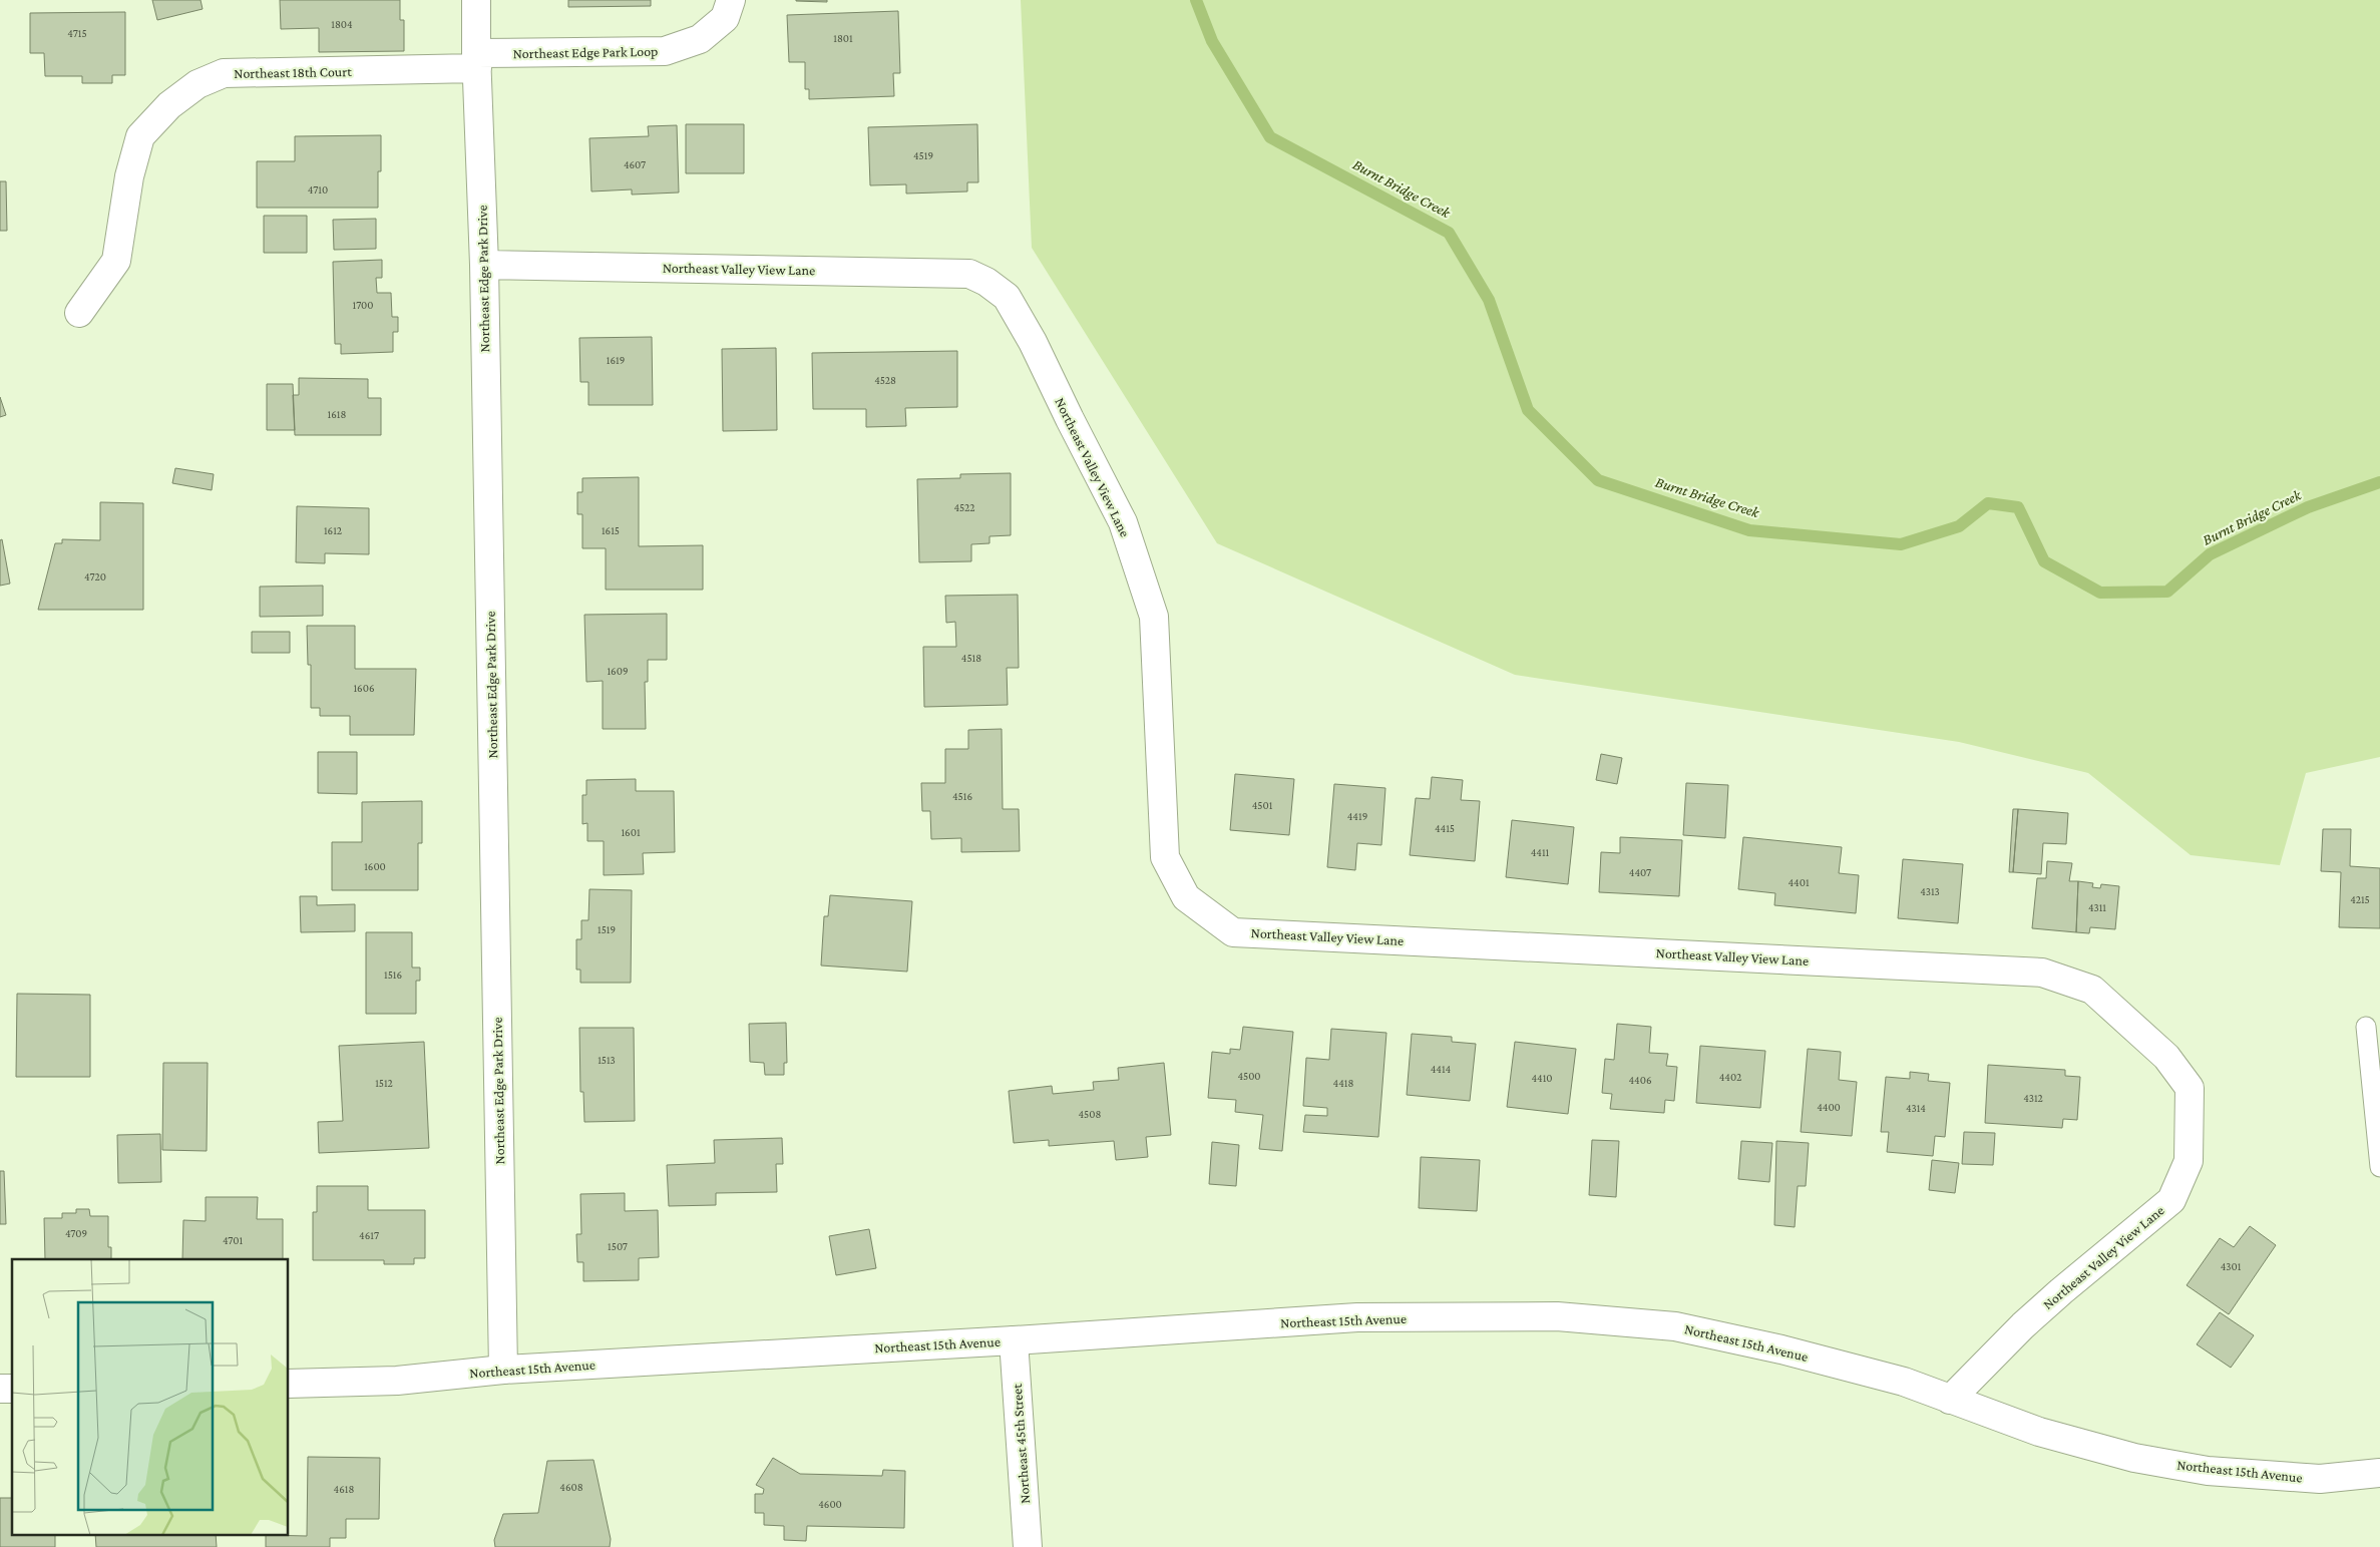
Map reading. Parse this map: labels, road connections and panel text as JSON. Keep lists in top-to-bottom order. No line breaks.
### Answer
{"streets":{"street":["Northeast Edge Park Loop","Northeast 18th Court","Northeast Valley View Lane","Northeast Edge Park Drive","Northeast 15th Avenue","Northeast 45th Street"]},"crossings":[["Northeast Edge Park Loop","Northeast 18th Court"],["Northeast Edge Park Loop","Northeast Edge Park Drive"],["Northeast 18th Court","Northeast Edge Park Drive"],["Northeast Valley View Lane","Northeast Edge Park Drive"],["Northeast Valley View Lane","Northeast 15th Avenue"],["Northeast Edge Park Drive","Northeast 15th Avenue"],["Northeast 15th Avenue","Northeast 45th Street"]],"water":["Burnt Bridge Creek"],"house_numbers":["1804","4715","1801","4519","4607","4710","1700","1619","4528","1618","4522","1612","1615","4720","4518","1609","1606","4516","4501","4419","4415","1601","4411","1600","4407","4401","4313","4215","4311","1519","1516","1513","4414","4500","4402","4410","4406","1512","4418","4312","4400","4314","4508","4709","4617","4701","1507","4301","4608","4618","4600"]}
